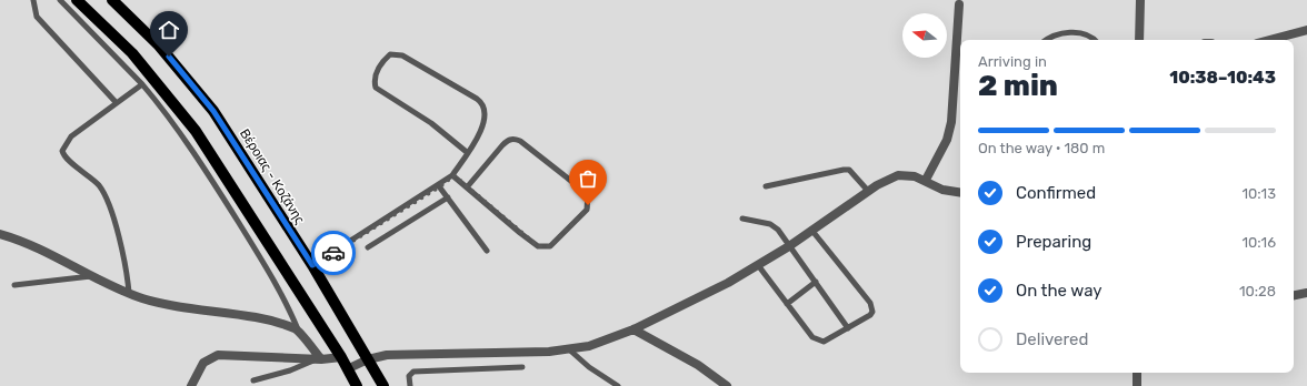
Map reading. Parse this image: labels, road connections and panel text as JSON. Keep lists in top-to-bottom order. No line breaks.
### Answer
{"streets":{"main road":["Βέροιας - Κοζάνης"]},"north":"left","page":{"heading":["2 min","Arriving in","10:38–10:43"],"bar":"On the way · 180 m","list":[["Confirmed","10:13"],["Preparing","10:16"],["On the way","10:28"],"Delivered"]}}
